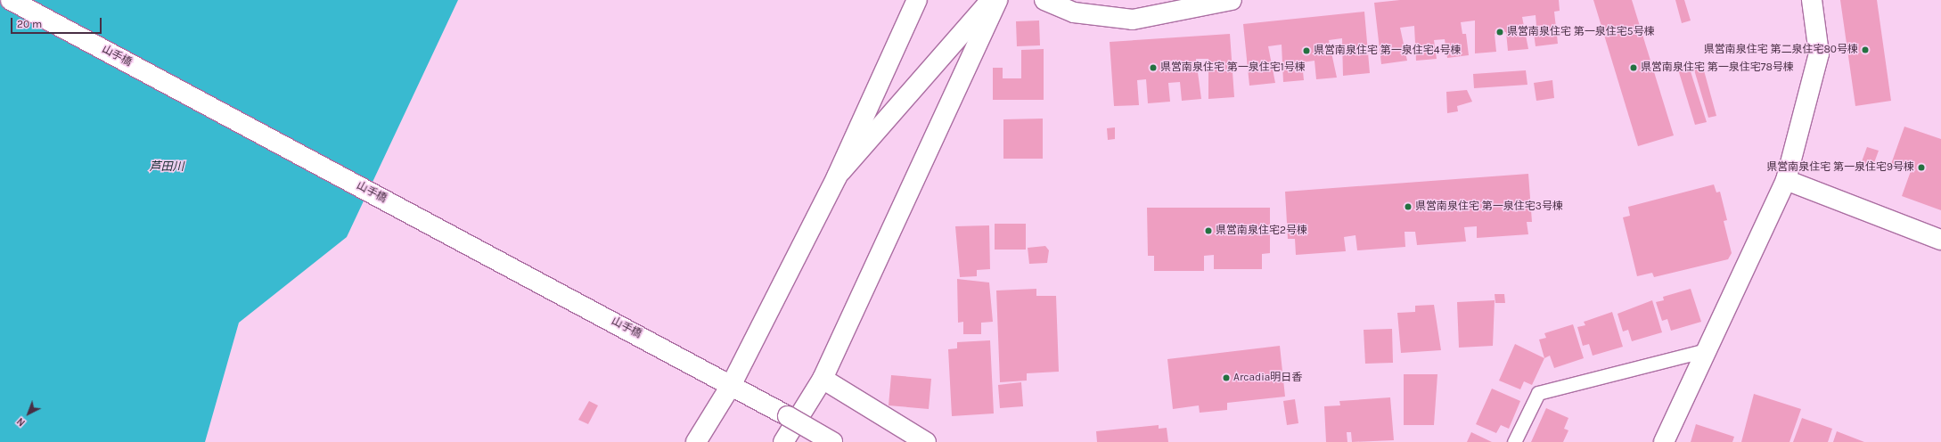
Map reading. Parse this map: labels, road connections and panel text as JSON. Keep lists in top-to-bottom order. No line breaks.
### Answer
{"streets":{"street":["山手橋"]},"water":["芦田川"],"places":["県営南泉住宅 第一泉住宅5号棟","県営南泉住宅 第二泉住宅80号棟","県営南泉住宅 第一泉住宅4号棟","県営南泉住宅 第一泉住宅1号棟","県営南泉住宅 第一泉住宅78号棟","県営南泉住宅 第一泉住宅9号棟","県営南泉住宅 第一泉住宅3号棟","県営南泉住宅2号棟","Arcadia明日香"],"scale_bar":"20 m","north":"bottom left"}
